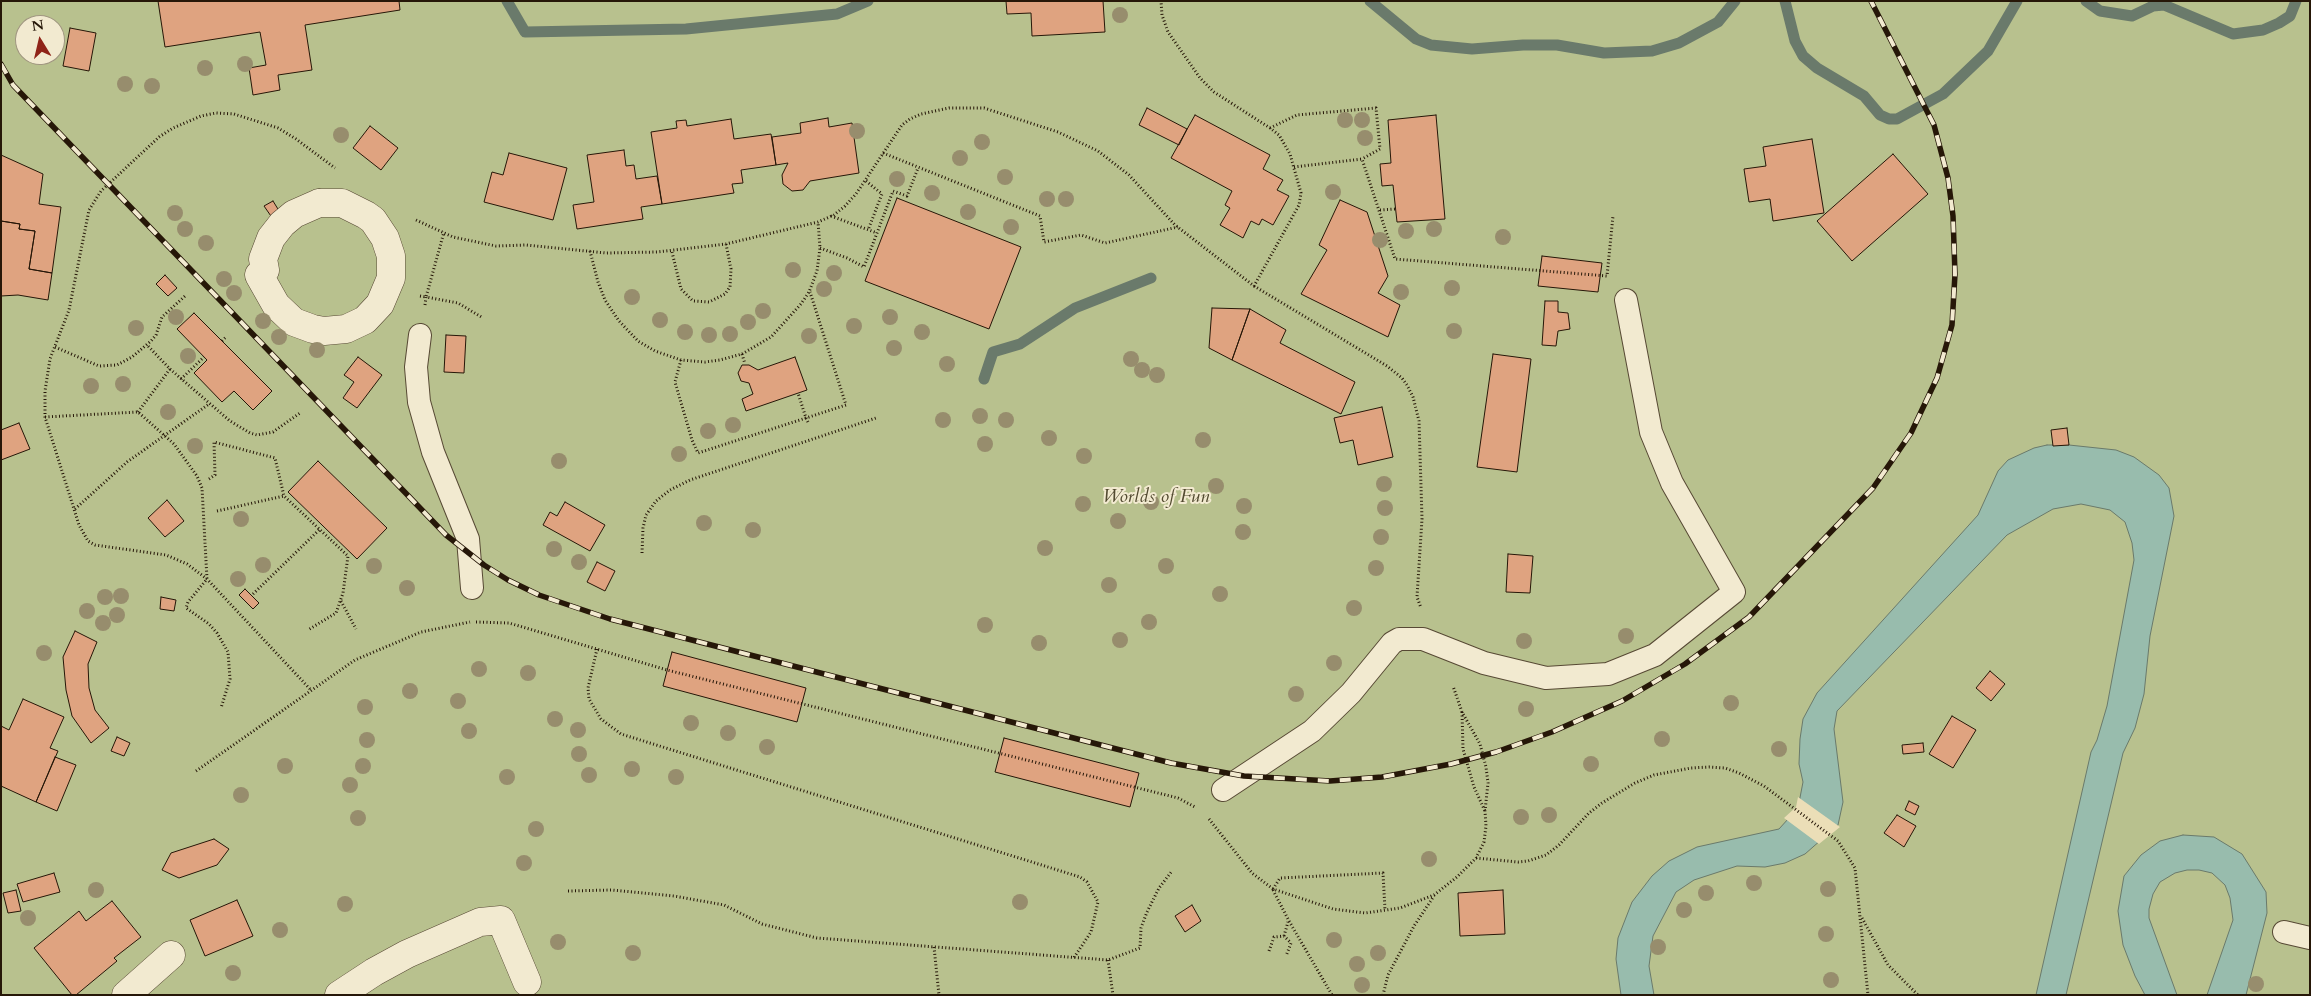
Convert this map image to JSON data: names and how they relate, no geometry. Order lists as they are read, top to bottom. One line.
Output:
{"parks":["Worlds of Fun"],"north":"top"}
